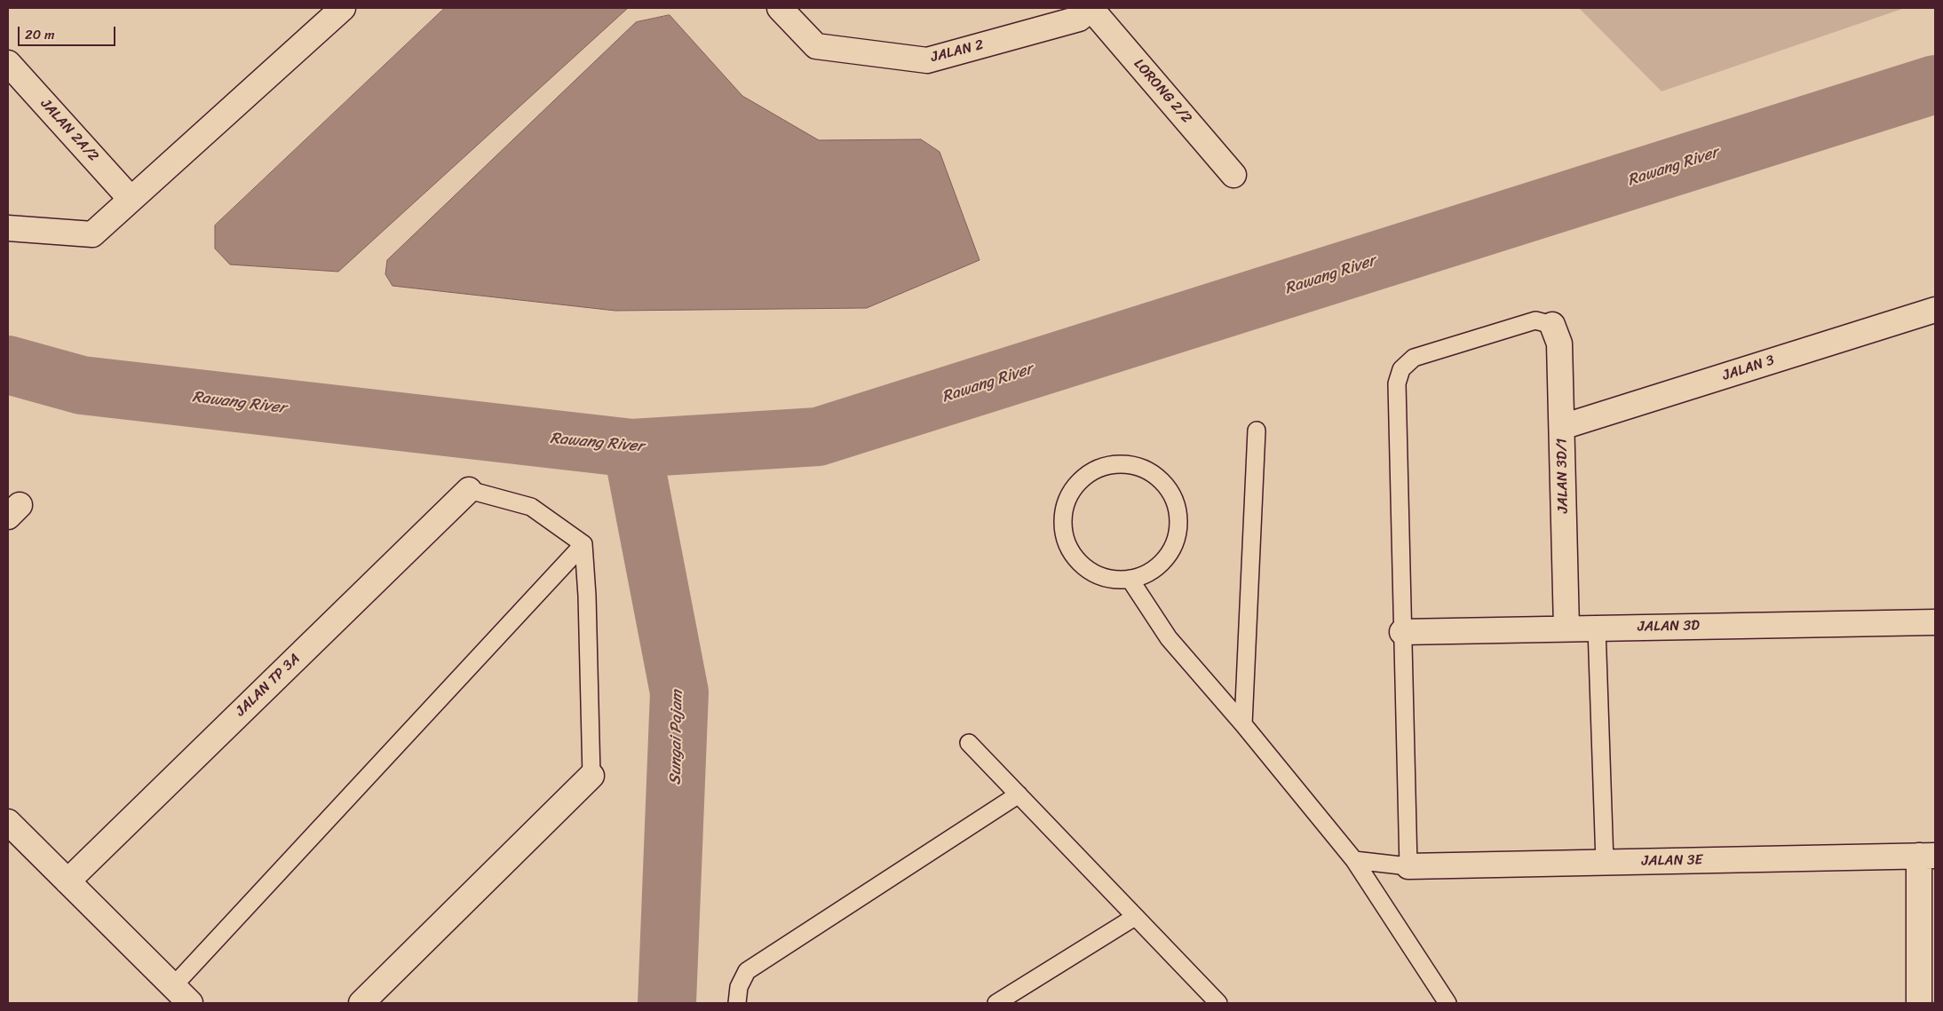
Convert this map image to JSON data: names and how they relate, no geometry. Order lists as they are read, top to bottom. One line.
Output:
{"streets":{"street":["JALAN 2","LORONG 2/2","JALAN 2A/2","JALAN 3","JALAN 3D/1","JALAN 3D","JALAN TP 3A","JALAN 3E"]},"crossings":[["JALAN 2","LORONG 2/2"],["JALAN 3","JALAN 3D/1"],["JALAN 3D/1","JALAN 3D"]],"water":["Rawang River","Sungai Pajam"],"scale_bar":"20 m"}
